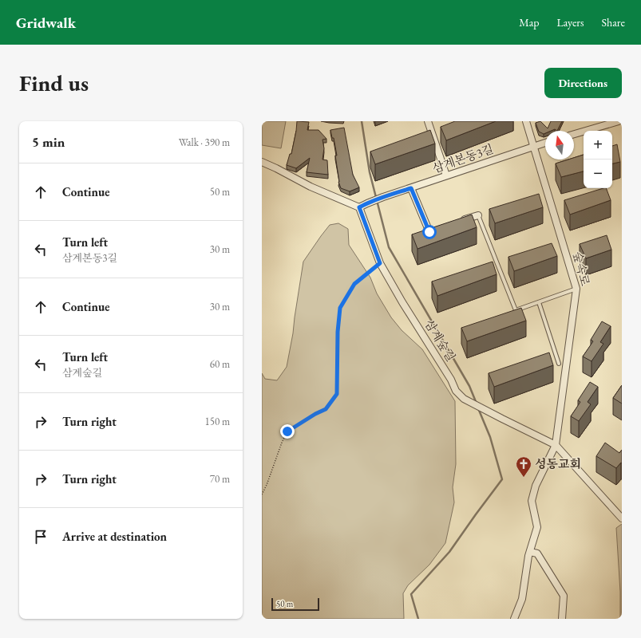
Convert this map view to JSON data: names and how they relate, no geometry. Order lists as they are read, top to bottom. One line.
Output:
{"streets":{"street":["삼계본동3길","숲속로","삼계숲길"]},"crossings":[["삼계본동3길","숲속로"],["삼계본동3길","삼계숲길"],["숲속로","삼계숲길"]],"places":{"church":["성동교회"]},"scale_bar":"50 m","north":"top","page":{"header":"Gridwalk","nav":["Map","Layers","Share"],"buttons":"Directions","title":"Find us","heading":["5 min","Walk · 390 m"],"map_buttons":["+","−"],"list":[["Continue","50 m"],["Turn left","삼계본동3길","30 m"],["Continue","30 m"],["Turn left","삼계숲길","60 m"],["Turn right","150 m"],["Turn right","70 m"],"Arrive at destination"],"scale":"50 m"}}
